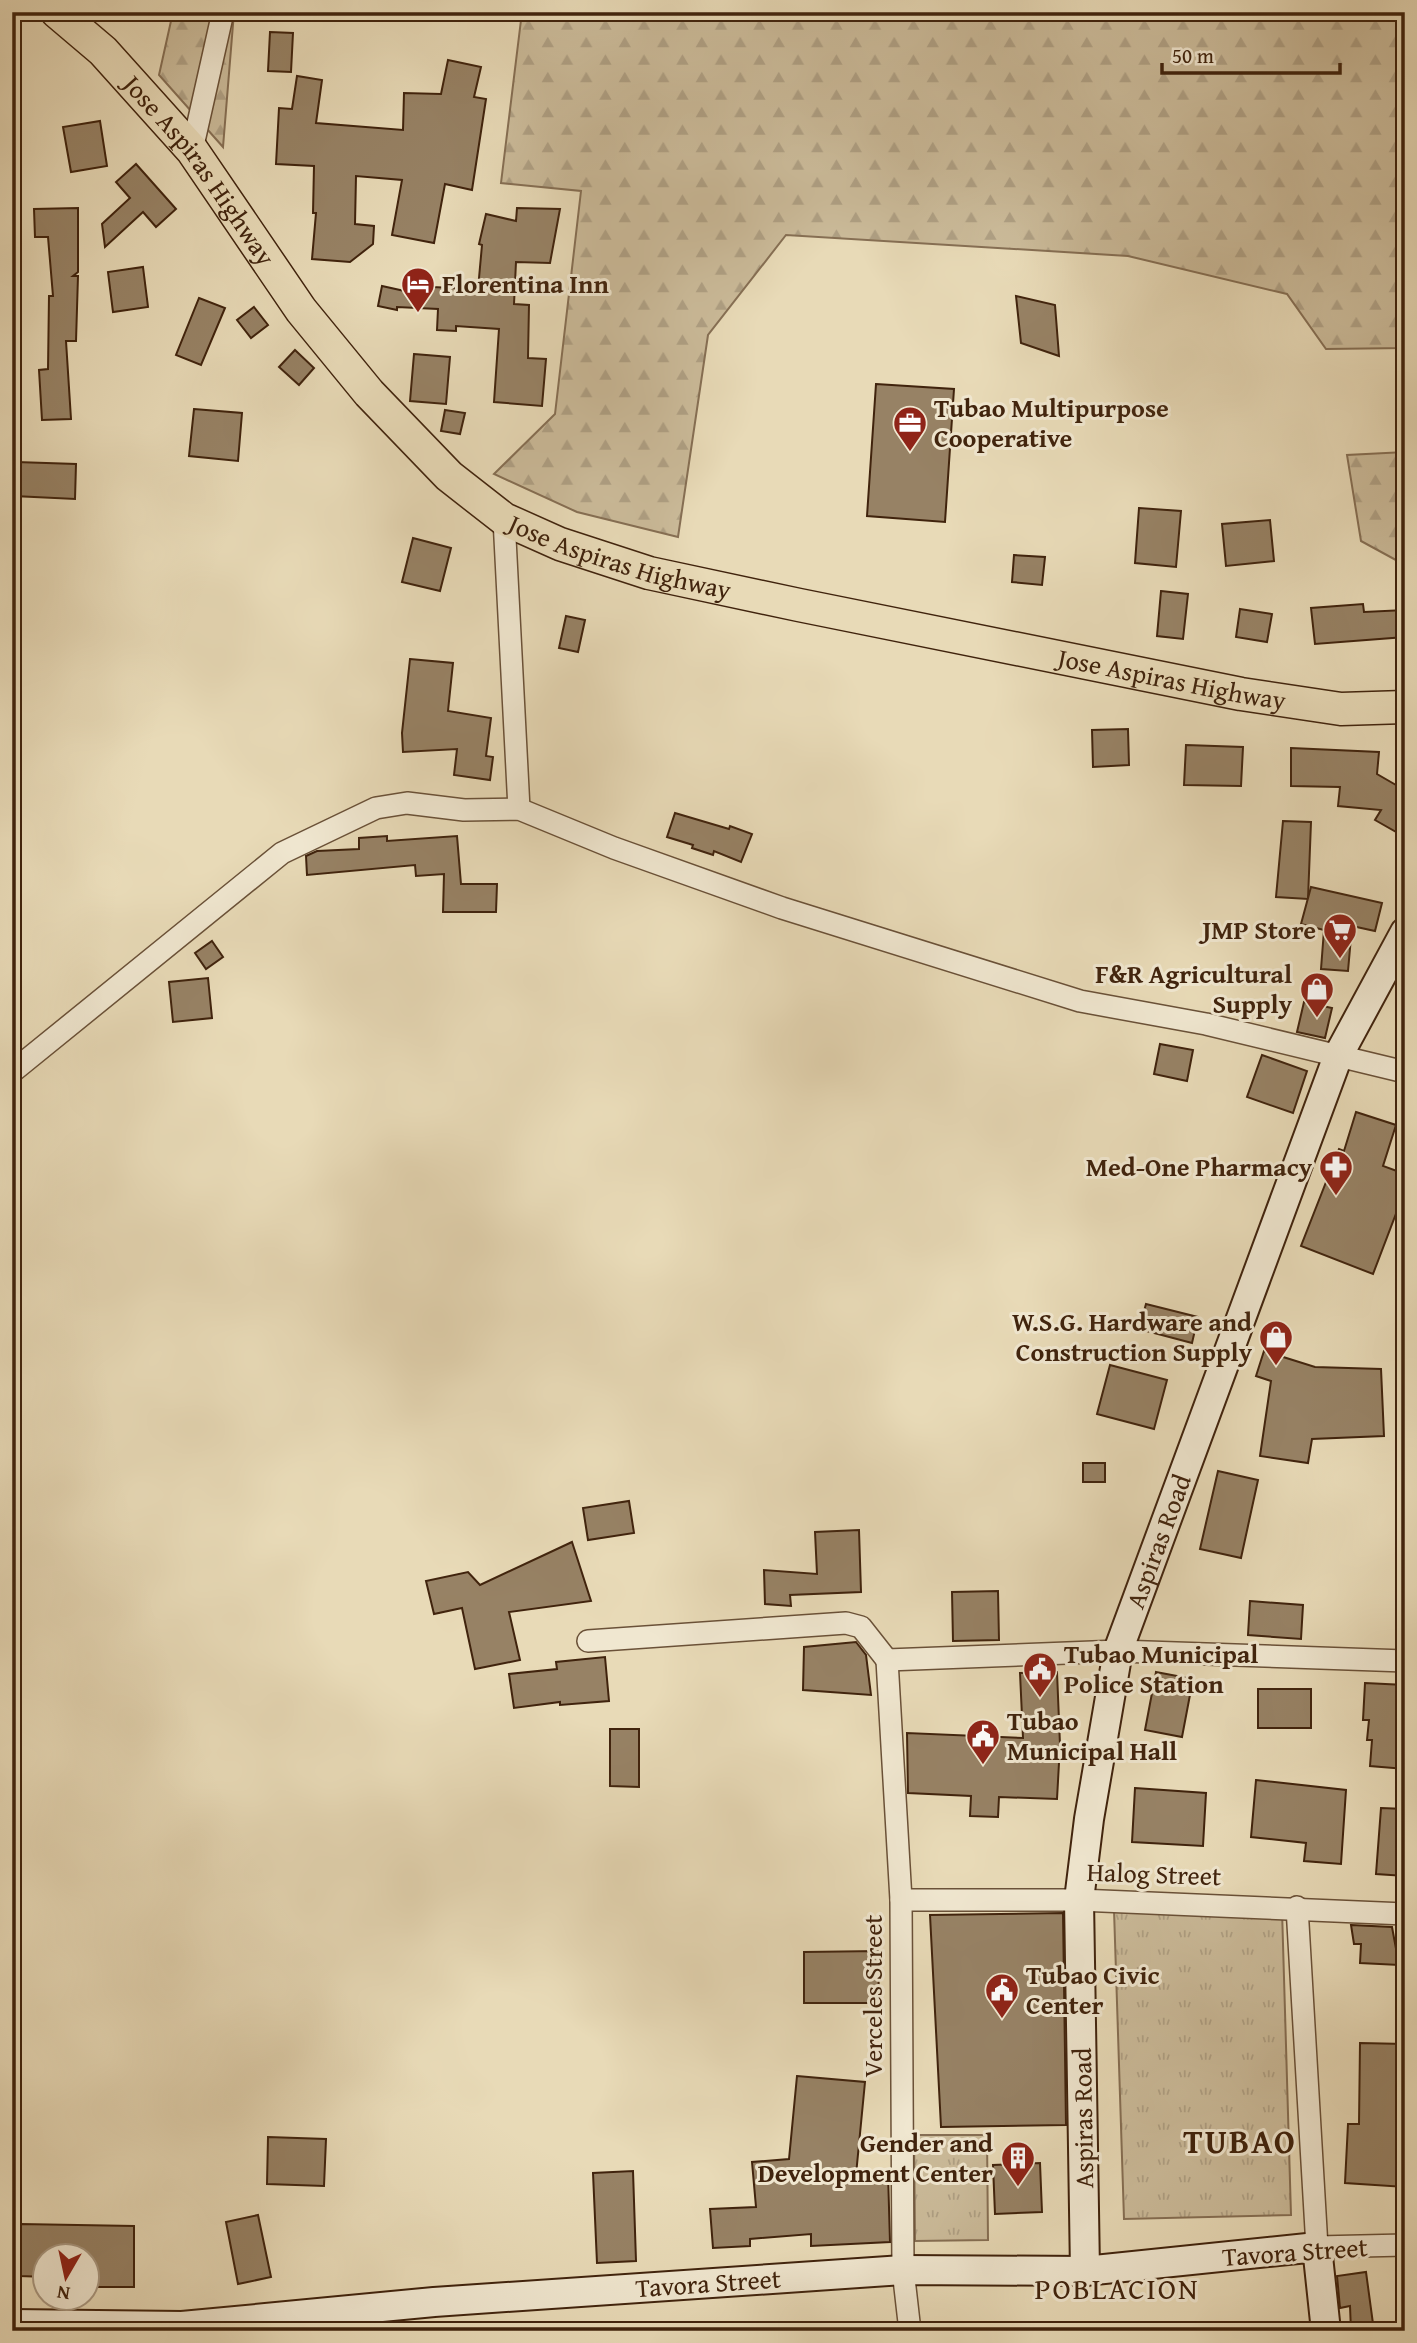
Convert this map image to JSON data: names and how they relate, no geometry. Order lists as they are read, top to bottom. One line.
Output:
{"streets":{"main road":["Jose Aspiras Highway","Aspiras Road","Tavora Street"],"street":["Halog Street","Verceles Street"]},"crossings":[["Aspiras Road","Halog Street"],["Aspiras Road","Tavora Street"],["Halog Street","Verceles Street"],["Verceles Street","Tavora Street"]],"districts":["TUBAO","POBLACION"],"places":{"hotel":["Florentina Inn"],"office":["Tubao Multipurpose Cooperative"],"supermarket":["JMP Store"],"shop":["F&R Agricultural Supply","W.S.G. Hardware and Construction Supply"],"pharmacy":["Med-One Pharmacy"],"public building":["Tubao Municipal Police Station","Tubao Municipal Hall","Tubao Civic Center"],"building":["Gender and Development Center"]},"scale_bar":"50 m","north":"bottom"}
